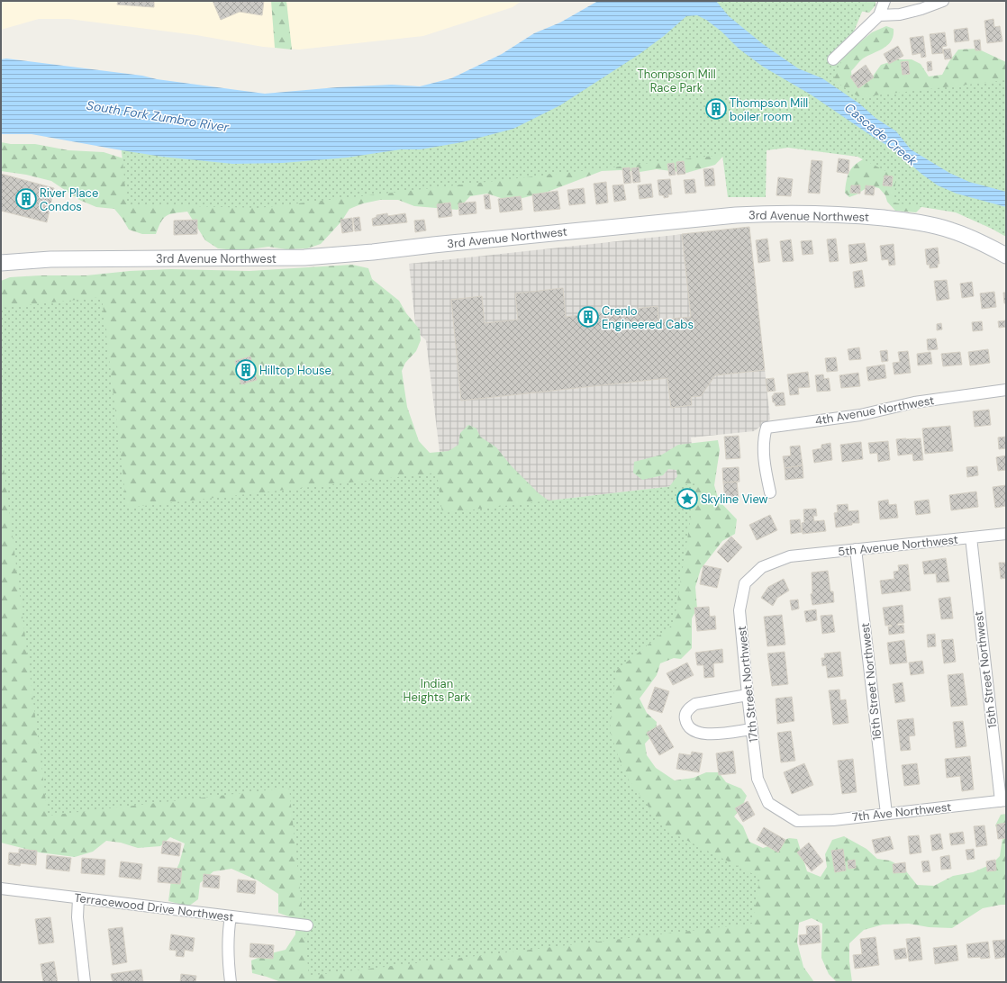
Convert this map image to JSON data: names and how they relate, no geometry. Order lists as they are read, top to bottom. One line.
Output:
{"streets":{"main road":["3rd Avenue Northwest"],"street":["4th Avenue Northwest","5th Avenue Northwest","15th Street Northwest","16th Street Northwest","17th Street Northwest","7th Ave Northwest","Terracewood Drive Northwest"]},"crossings":[["5th Avenue Northwest","15th Street Northwest"],["5th Avenue Northwest","16th Street Northwest"],["5th Avenue Northwest","17th Street Northwest"],["15th Street Northwest","7th Ave Northwest"],["16th Street Northwest","7th Ave Northwest"],["17th Street Northwest","7th Ave Northwest"]],"water":["South Fork Zumbro River","Cascade Creek"],"parks":["Thompson Mill Race Park","Indian Heights Park"],"places":{"building":["Thompson Mill boiler room","River Place Condos","Crenlo Engineered Cabs","Hilltop House"],"place":["Skyline View"]}}
